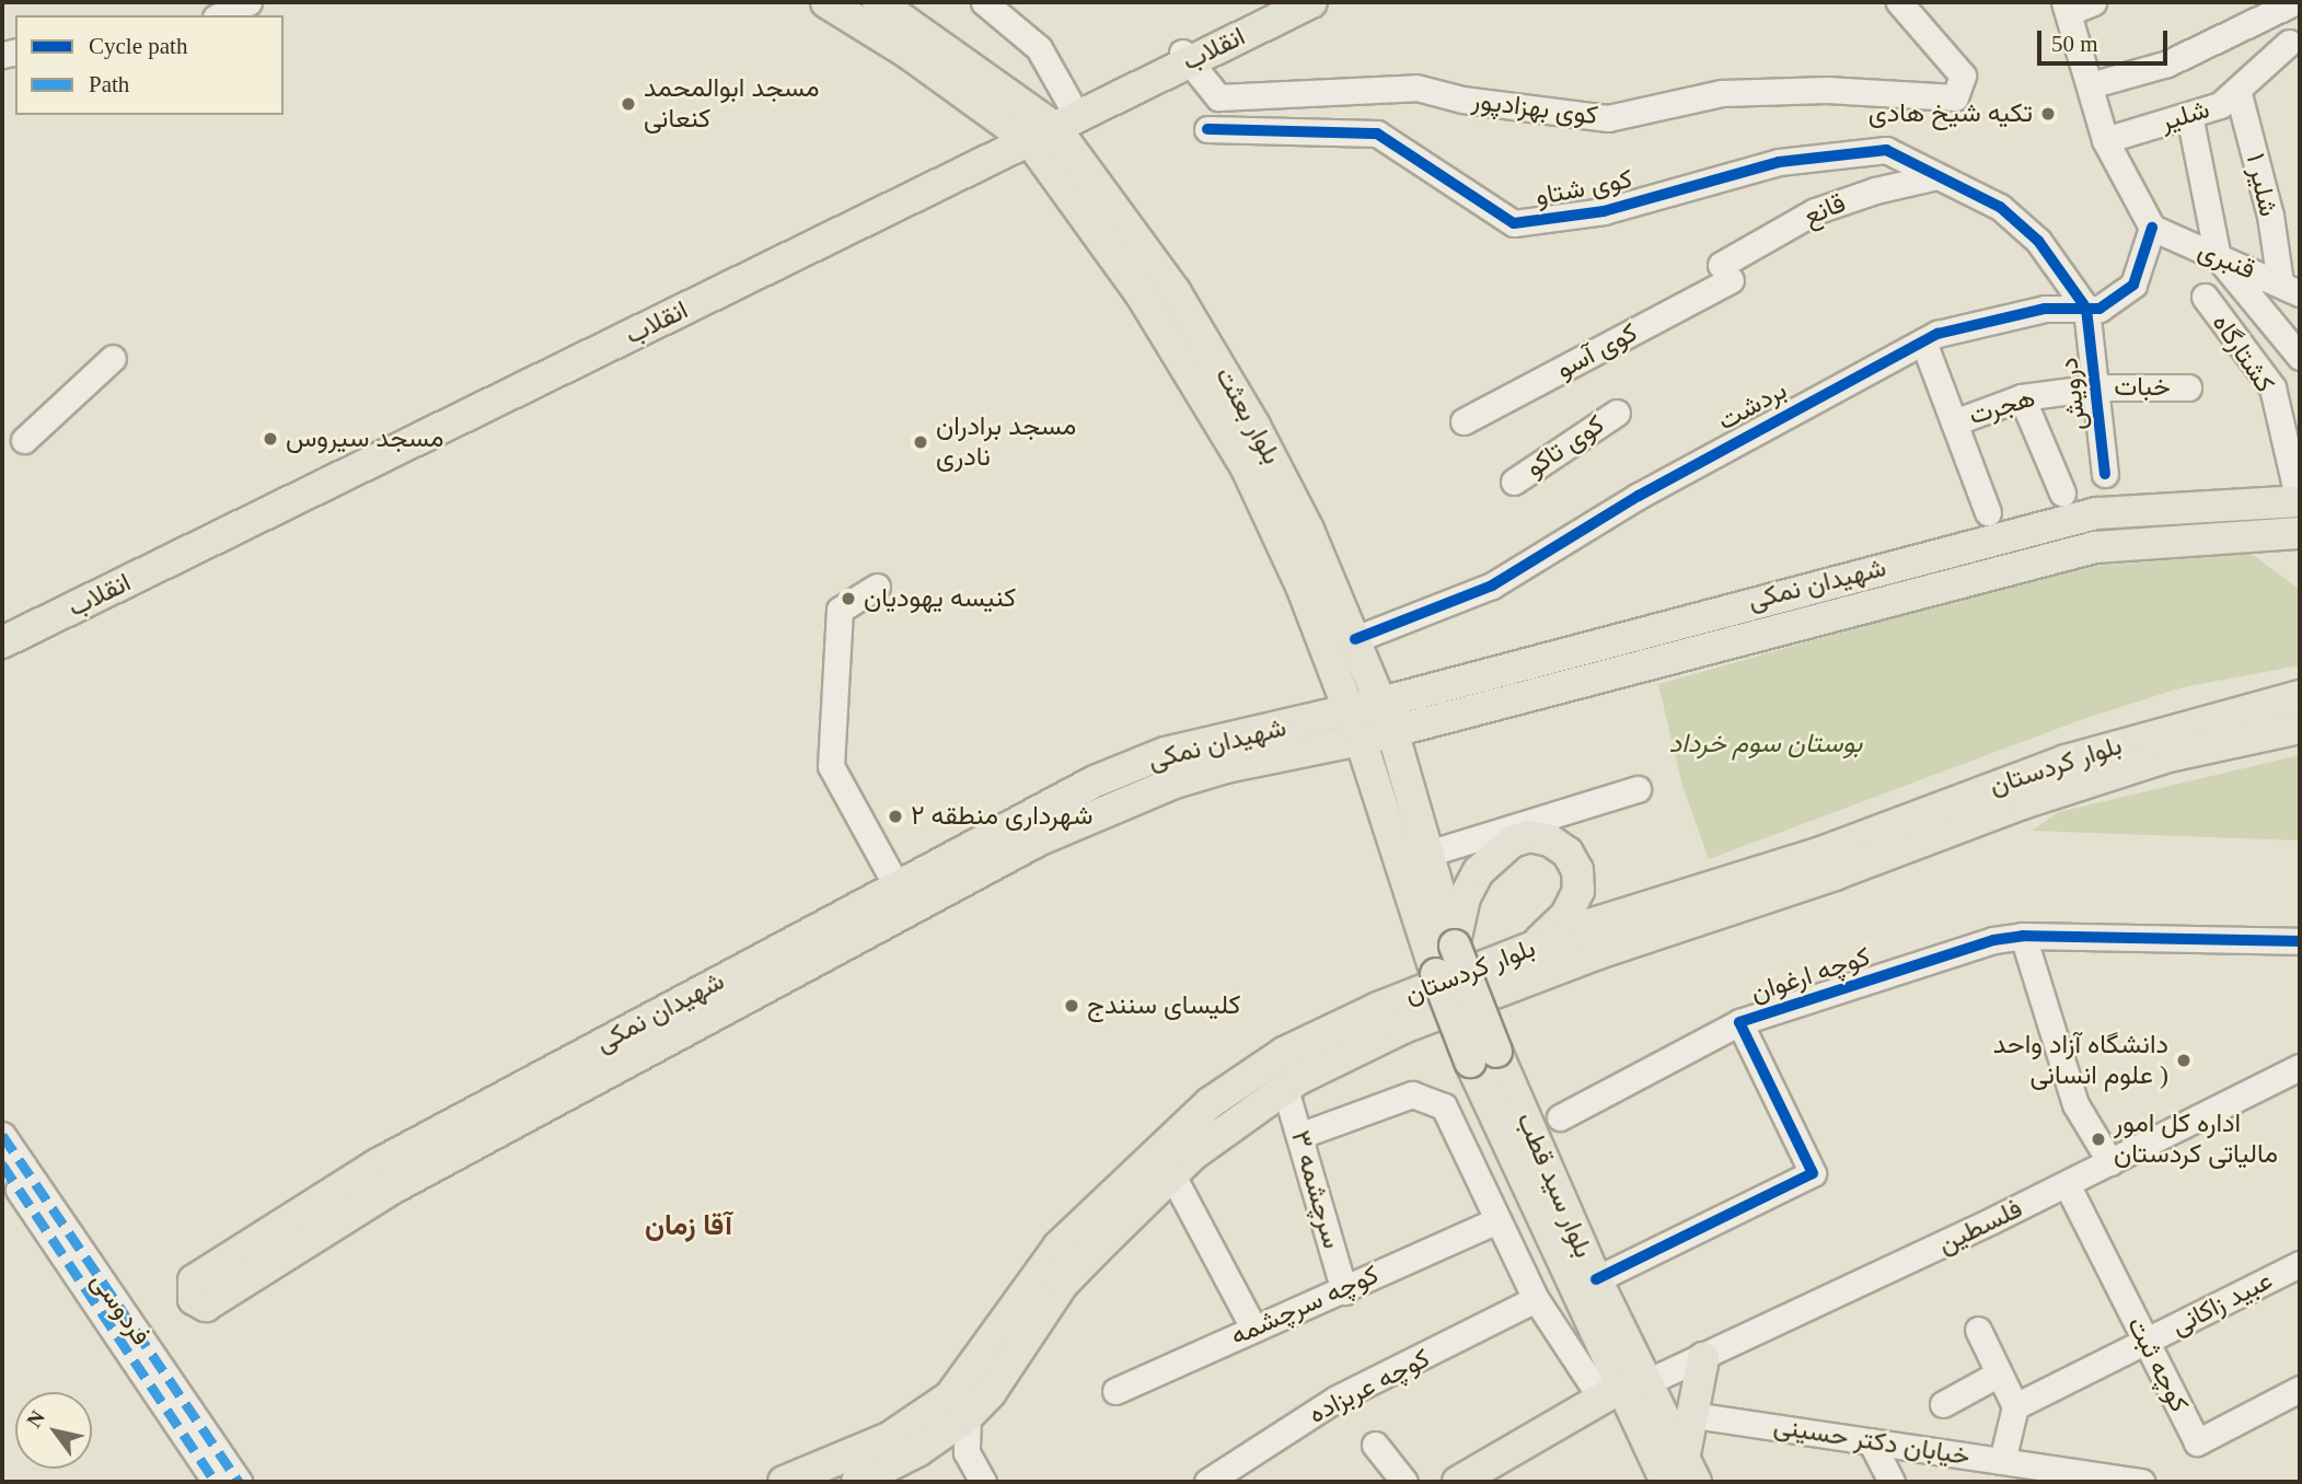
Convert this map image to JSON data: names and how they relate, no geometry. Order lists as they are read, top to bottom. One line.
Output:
{"streets":{"main road":["انقلاب","بلوار بعثت","شهیدان نمکی","بلوار کردستان","بلوار سید قطب","فلسطین"],"street":["کوی بهزادپور","شلیر","شلیر ۱","کوی شتاو","قانع","قنبری","کوی آسو","کشتارگاه","خبات","درویش","بردشت","هجرت","کوی تاکو","کوچه ارغوان","سرچشمه ۳","عبید زاکانی","کوچه سرچشمه","فردوسی","کوچه ثبت","کوچه عربزاده","خیابان دکتر حسینی"]},"crossings":[["انقلاب","کوی بهزادپور"],["انقلاب","بلوار بعثت"],["شلیر","شلیر ۱"],["شلیر ۱","قنبری"],["کوی شتاو","قانع"],["کوی شتاو","درویش"],["کوی شتاو","بردشت"],["قانع","کوی آسو"],["قنبری","بردشت"],["کشتارگاه","شهیدان نمکی"],["خبات","درویش"],["خبات","هجرت"],["درویش","بردشت"],["درویش","هجرت"],["بردشت","هجرت"],["بردشت","بلوار بعثت"],["بلوار بعثت","شهیدان نمکی"],["بلوار کردستان","سرچشمه ۳"],["کوچه ارغوان","بلوار سید قطب"],["بلوار سید قطب","فلسطین"],["سرچشمه ۳","کوچه سرچشمه"],["فلسطین","کوچه ثبت"],["عبید زاکانی","کوچه ثبت"]],"districts":["آقا زمان"],"parks":["بوستان سوم خرداد"],"places":["مسجد ابوالمحمد کنعانی","تکیه شیخ هادی","مسجد سیروس","مسجد برادران نادری","کنیسه یهودیان","شهرداری منطقه ۲","کلیسای سنندج","دانشگاه آزاد واحد علوم انسانی )","اداره کل امور مالیاتی کردستان"],"legend":["Cycle path","Path"],"scale_bar":"50 m","north":"top left"}
